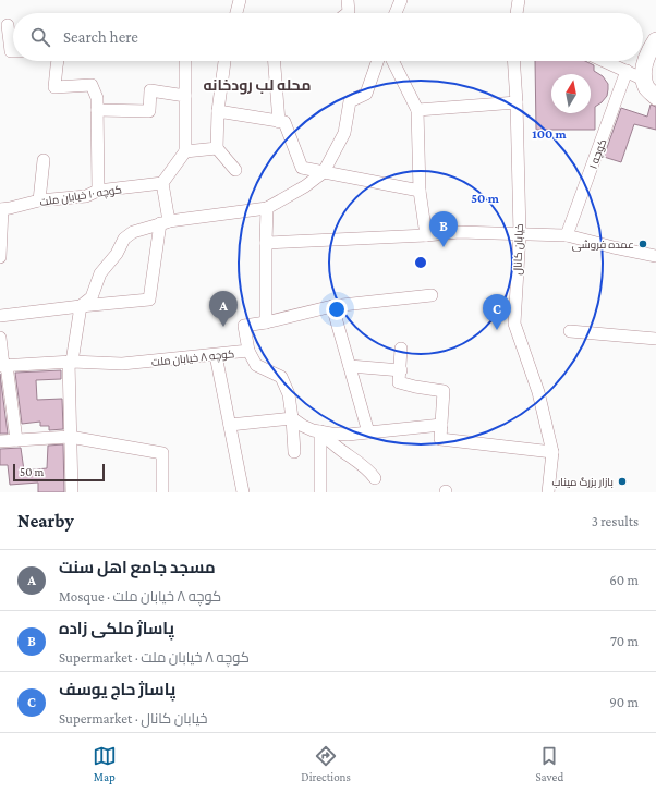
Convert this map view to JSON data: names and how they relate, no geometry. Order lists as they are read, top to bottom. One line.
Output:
{"streets":{"street":["کوچه ۱","کوچه ۱۰ خیابان ملت","خیابان کانال","کوچه ۸ خیابان ملت"]},"districts":["محله لب رودخانه"],"places":["عمده فروشی","بازار بزرگ میناب"],"scale_bar":"50 m","north":"top","page":{"search":"Search here","pins":["B","A","C"],"scale":"50 m","heading":["Nearby","3 results"],"list":[{"mark":"A","name":"مسجد جامع اهل سنت","note":"Mosque · کوچه ۸ خیابان ملت","value":"60 m"},{"mark":"B","name":"پاساژ ملکی زاده","note":"Supermarket · کوچه ۸ خیابان ملت","value":"70 m"},{"mark":"C","name":"پاساژ حاج یوسف","note":"Supermarket · خیابان کانال","value":"90 m"}],"nav":["Map","Directions","Saved"]},"rings":["100 m","50 m"]}
